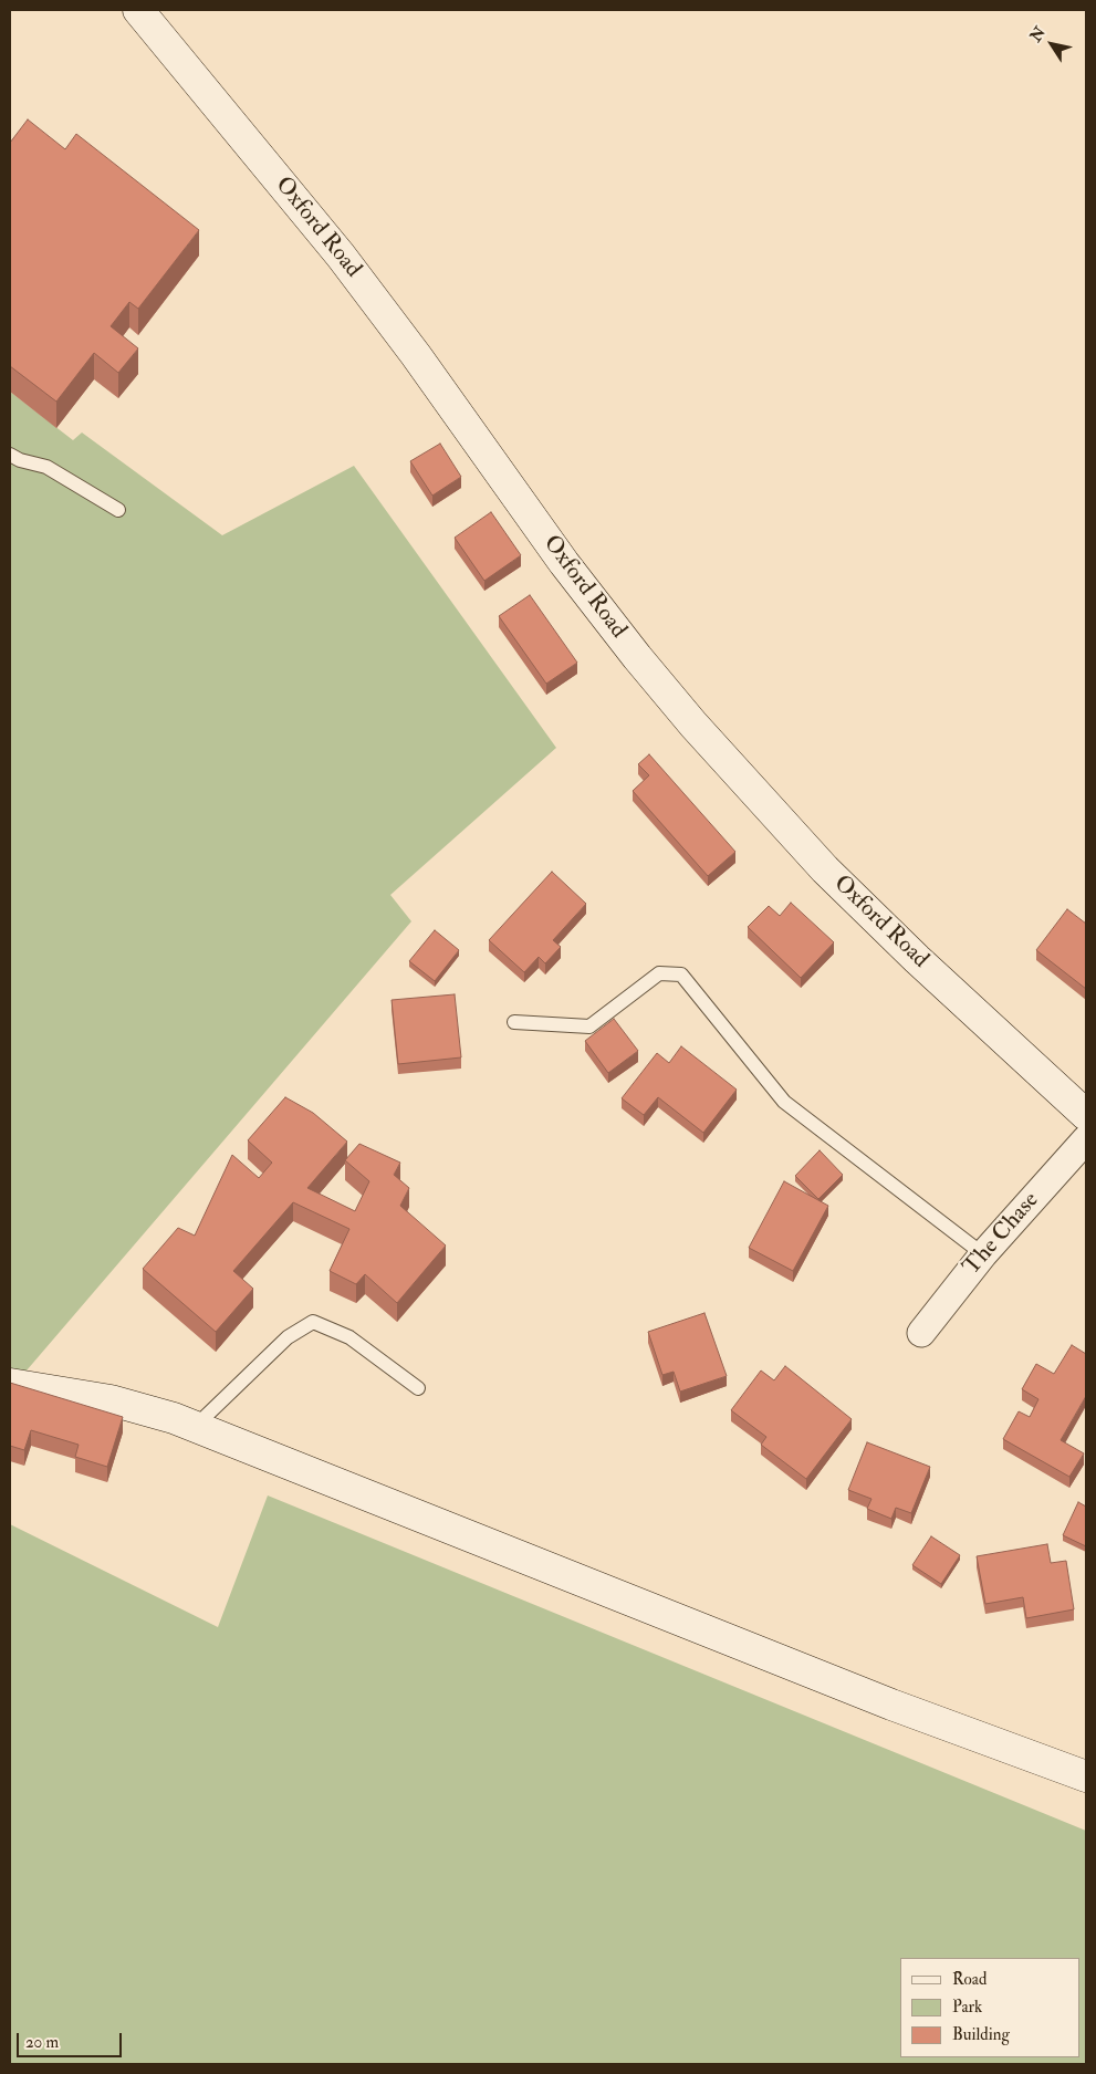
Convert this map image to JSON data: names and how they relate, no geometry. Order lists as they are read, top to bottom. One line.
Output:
{"streets":{"street":["Oxford Road","The Chase"]},"legend":["Road","Park","Building"],"scale_bar":"20 m","north":"top left"}
